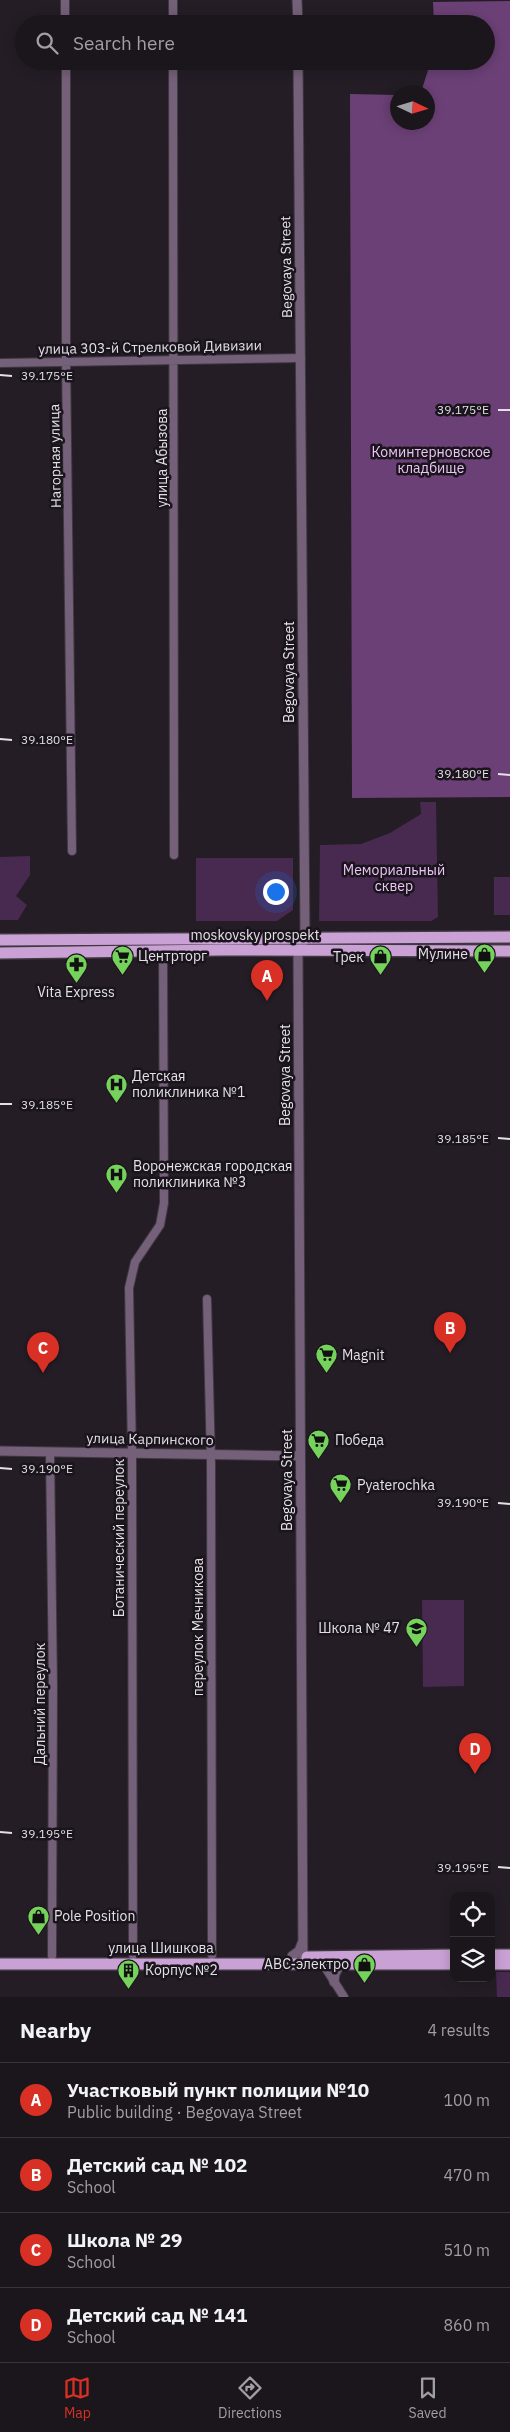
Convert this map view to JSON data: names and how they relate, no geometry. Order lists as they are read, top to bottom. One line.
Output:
{"streets":{"main road":["moskovsky prospekt","улица Шишкова"],"street":["Begovaya Street","улица 303-й Стрелковой Дивизии","Нагорная улица","улица Абызова","улица Карпинского","Ботанический переулок","переулок Мечникова","Дальний переулок"]},"crossings":[["Begovaya Street","улица 303-й Стрелковой Дивизии"],["Begovaya Street","moskovsky prospekt"],["Begovaya Street","улица Карпинского"],["улица 303-й Стрелковой Дивизии","Нагорная улица"],["улица 303-й Стрелковой Дивизии","улица Абызова"],["moskovsky prospekt","Ботанический переулок"],["улица Карпинского","Ботанический переулок"],["улица Карпинского","переулок Мечникова"],["улица Карпинского","Дальний переулок"],["Ботанический переулок","улица Шишкова"],["переулок Мечникова","улица Шишкова"],["Дальний переулок","улица Шишкова"]],"parks":["Коминтерновское кладбище","Мемориальный сквер"],"places":{"shop":["Мулине","Трек","Pole Position","АВС-электро"],"supermarket":["Центрторг","Magnit","Победа","Pyaterochka"],"pharmacy":["Vita Express"],"hospital":["Детская поликлиника №1","Воронежская городская поликлиника №3"],"school or university":["Школа № 47"],"building":["Корпус №2"]},"north":"right","page":{"search":"Search here","pins":["A","B","C","D"],"heading":["Nearby","4 results"],"list":[{"mark":"A","name":"Участковый пункт полиции №10","note":"Public building · Begovaya Street","value":"100 m"},{"mark":"B","name":"Детский сад № 102","note":"School","value":"470 m"},{"mark":"C","name":"Школа № 29","note":"School","value":"510 m"},{"mark":"D","name":"Детский сад № 141","note":"School","value":"860 m"}],"nav":["Map","Directions","Saved"]},"coordinates":["39.175°E","39.180°E","39.185°E","39.190°E","39.195°E"]}
